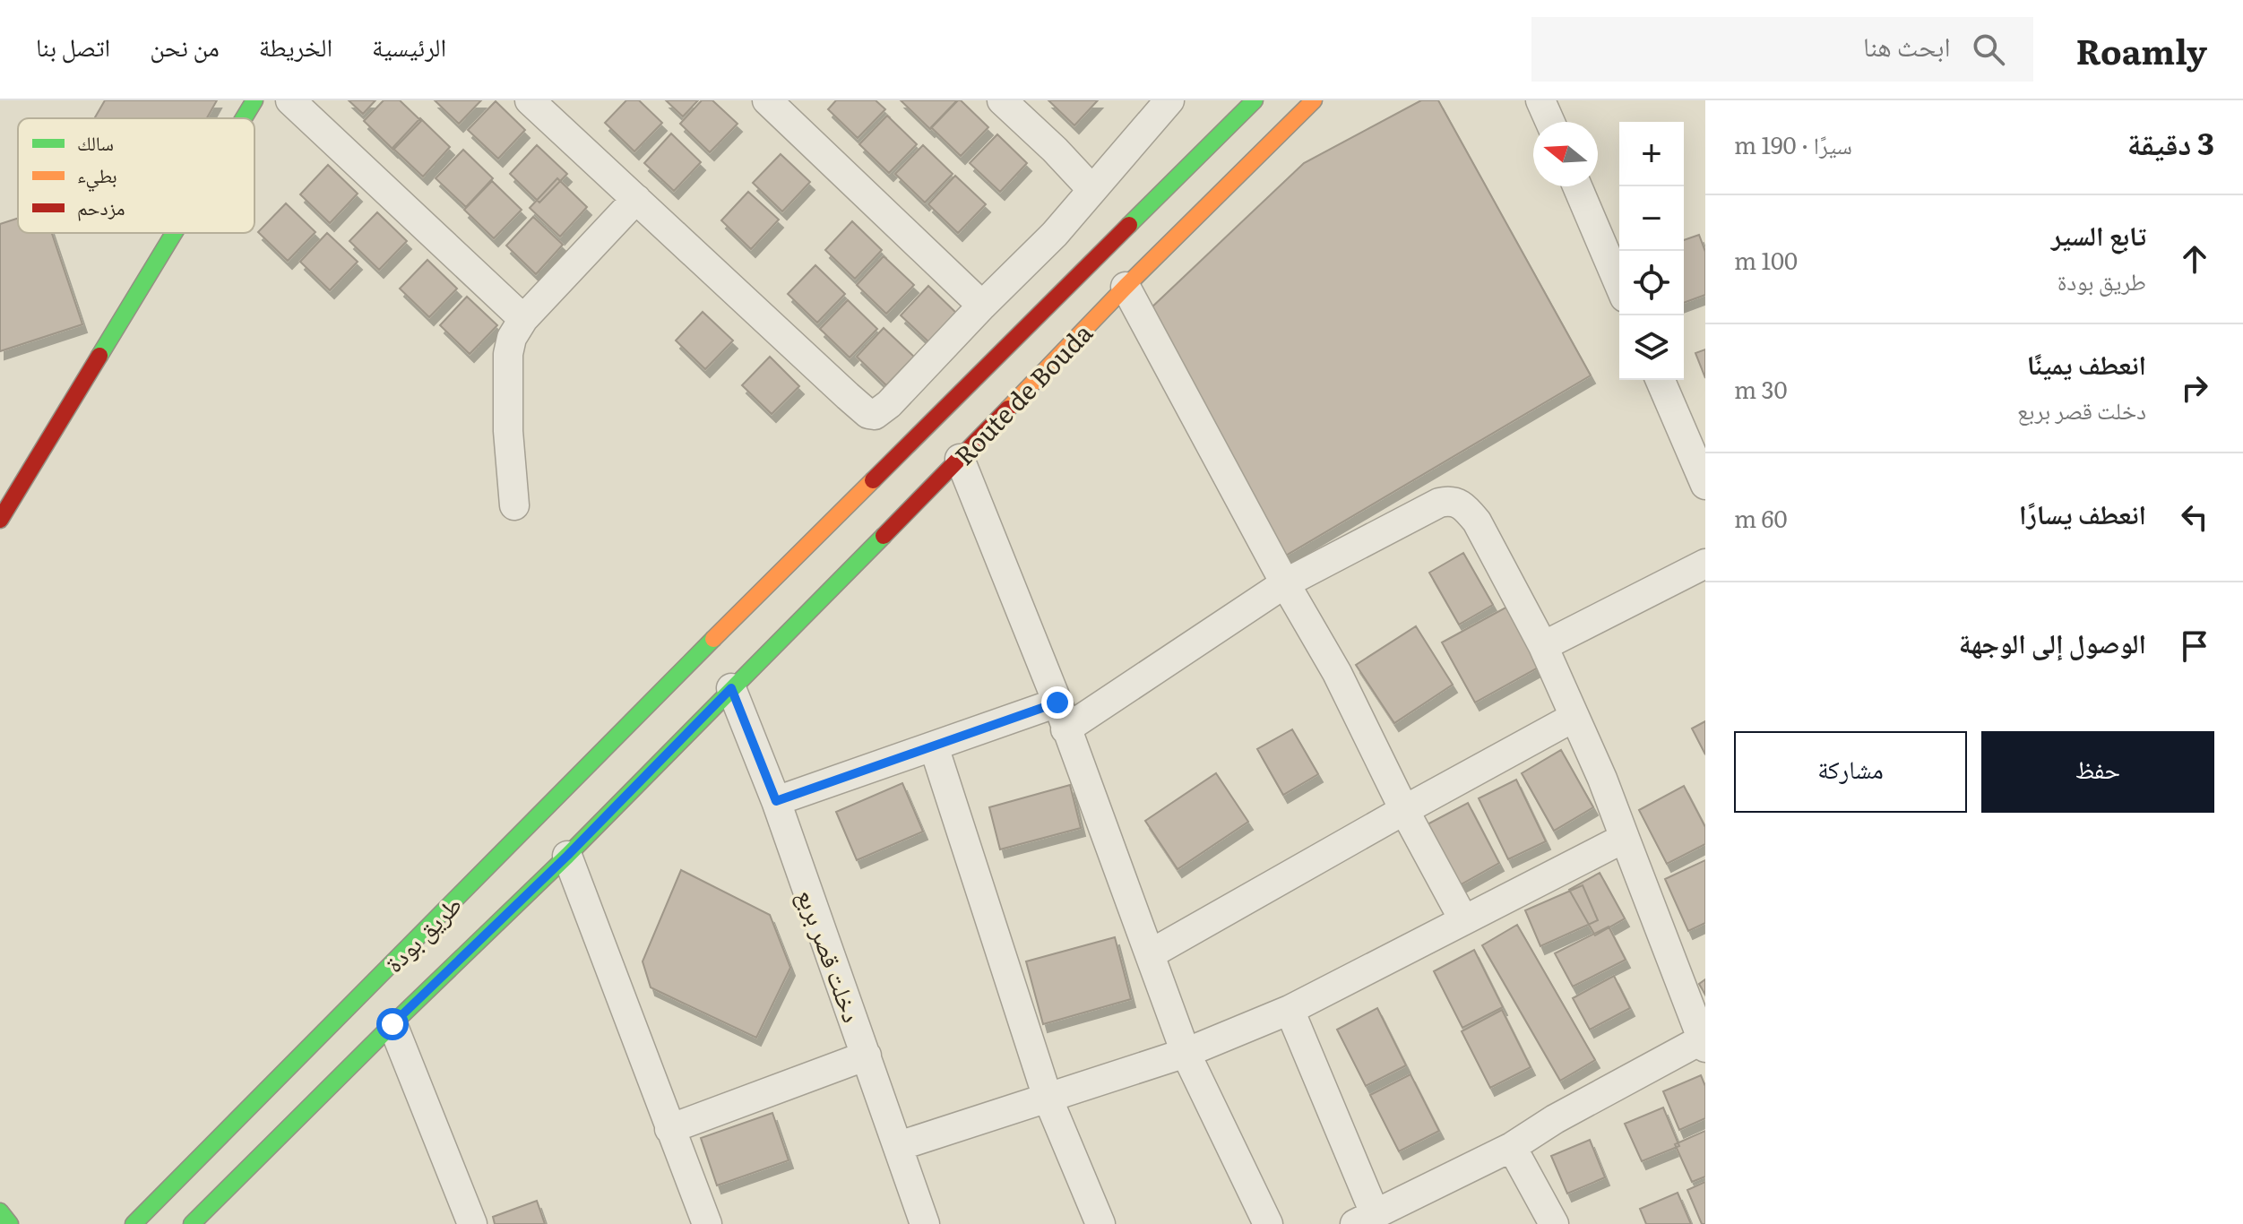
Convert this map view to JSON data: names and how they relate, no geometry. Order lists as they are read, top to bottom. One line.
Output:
{"streets":{"main road":["Route de Bouda","طريق بودة"],"street":["دخلت قصر بربع"]},"crossings":[["Route de Bouda","طريق بودة"],["Route de Bouda","دخلت قصر بربع"],["طريق بودة","دخلت قصر بربع"]],"legend":["سالك","بطيء","مزدحم"],"north":"left","page":{"header":"Roamly","search":"ابحث هنا","nav":["الرئيسية","الخريطة","من نحن","اتصل بنا"],"heading":["3 دقيقة","سيرًا · 190 m"],"map_buttons":["+","−"],"list":[["تابع السير","طريق بودة","100 m"],["انعطف يمينًا","دخلت قصر بربع","30 m"],["انعطف يسارًا","60 m"],"الوصول إلى الوجهة"],"buttons":["حفظ","مشاركة"]}}
